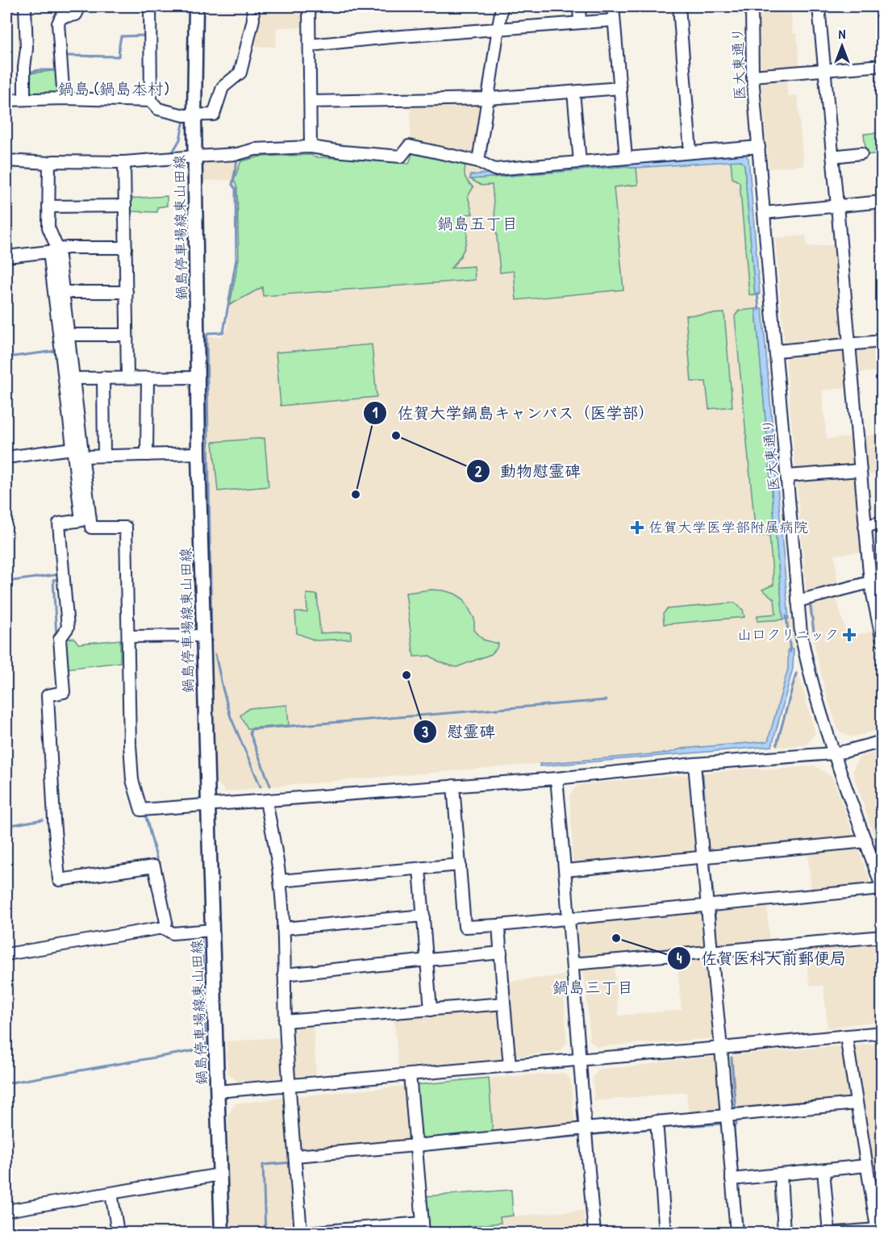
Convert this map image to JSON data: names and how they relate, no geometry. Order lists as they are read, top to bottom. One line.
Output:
{"streets":{"main road":["鍋島停車場線東山田線"],"street":["医大東通り"]},"districts":["鍋島 (鍋島本村)","鍋島五丁目","鍋島三丁目"],"places":{"other":["動物慰霊碑","佐賀大学鍋島キャンパス（医学部）","慰霊碑","佐賀医科大前郵便局"],"health":["佐賀大学医学部附属病院","山口クリニック"]},"north":"top"}
